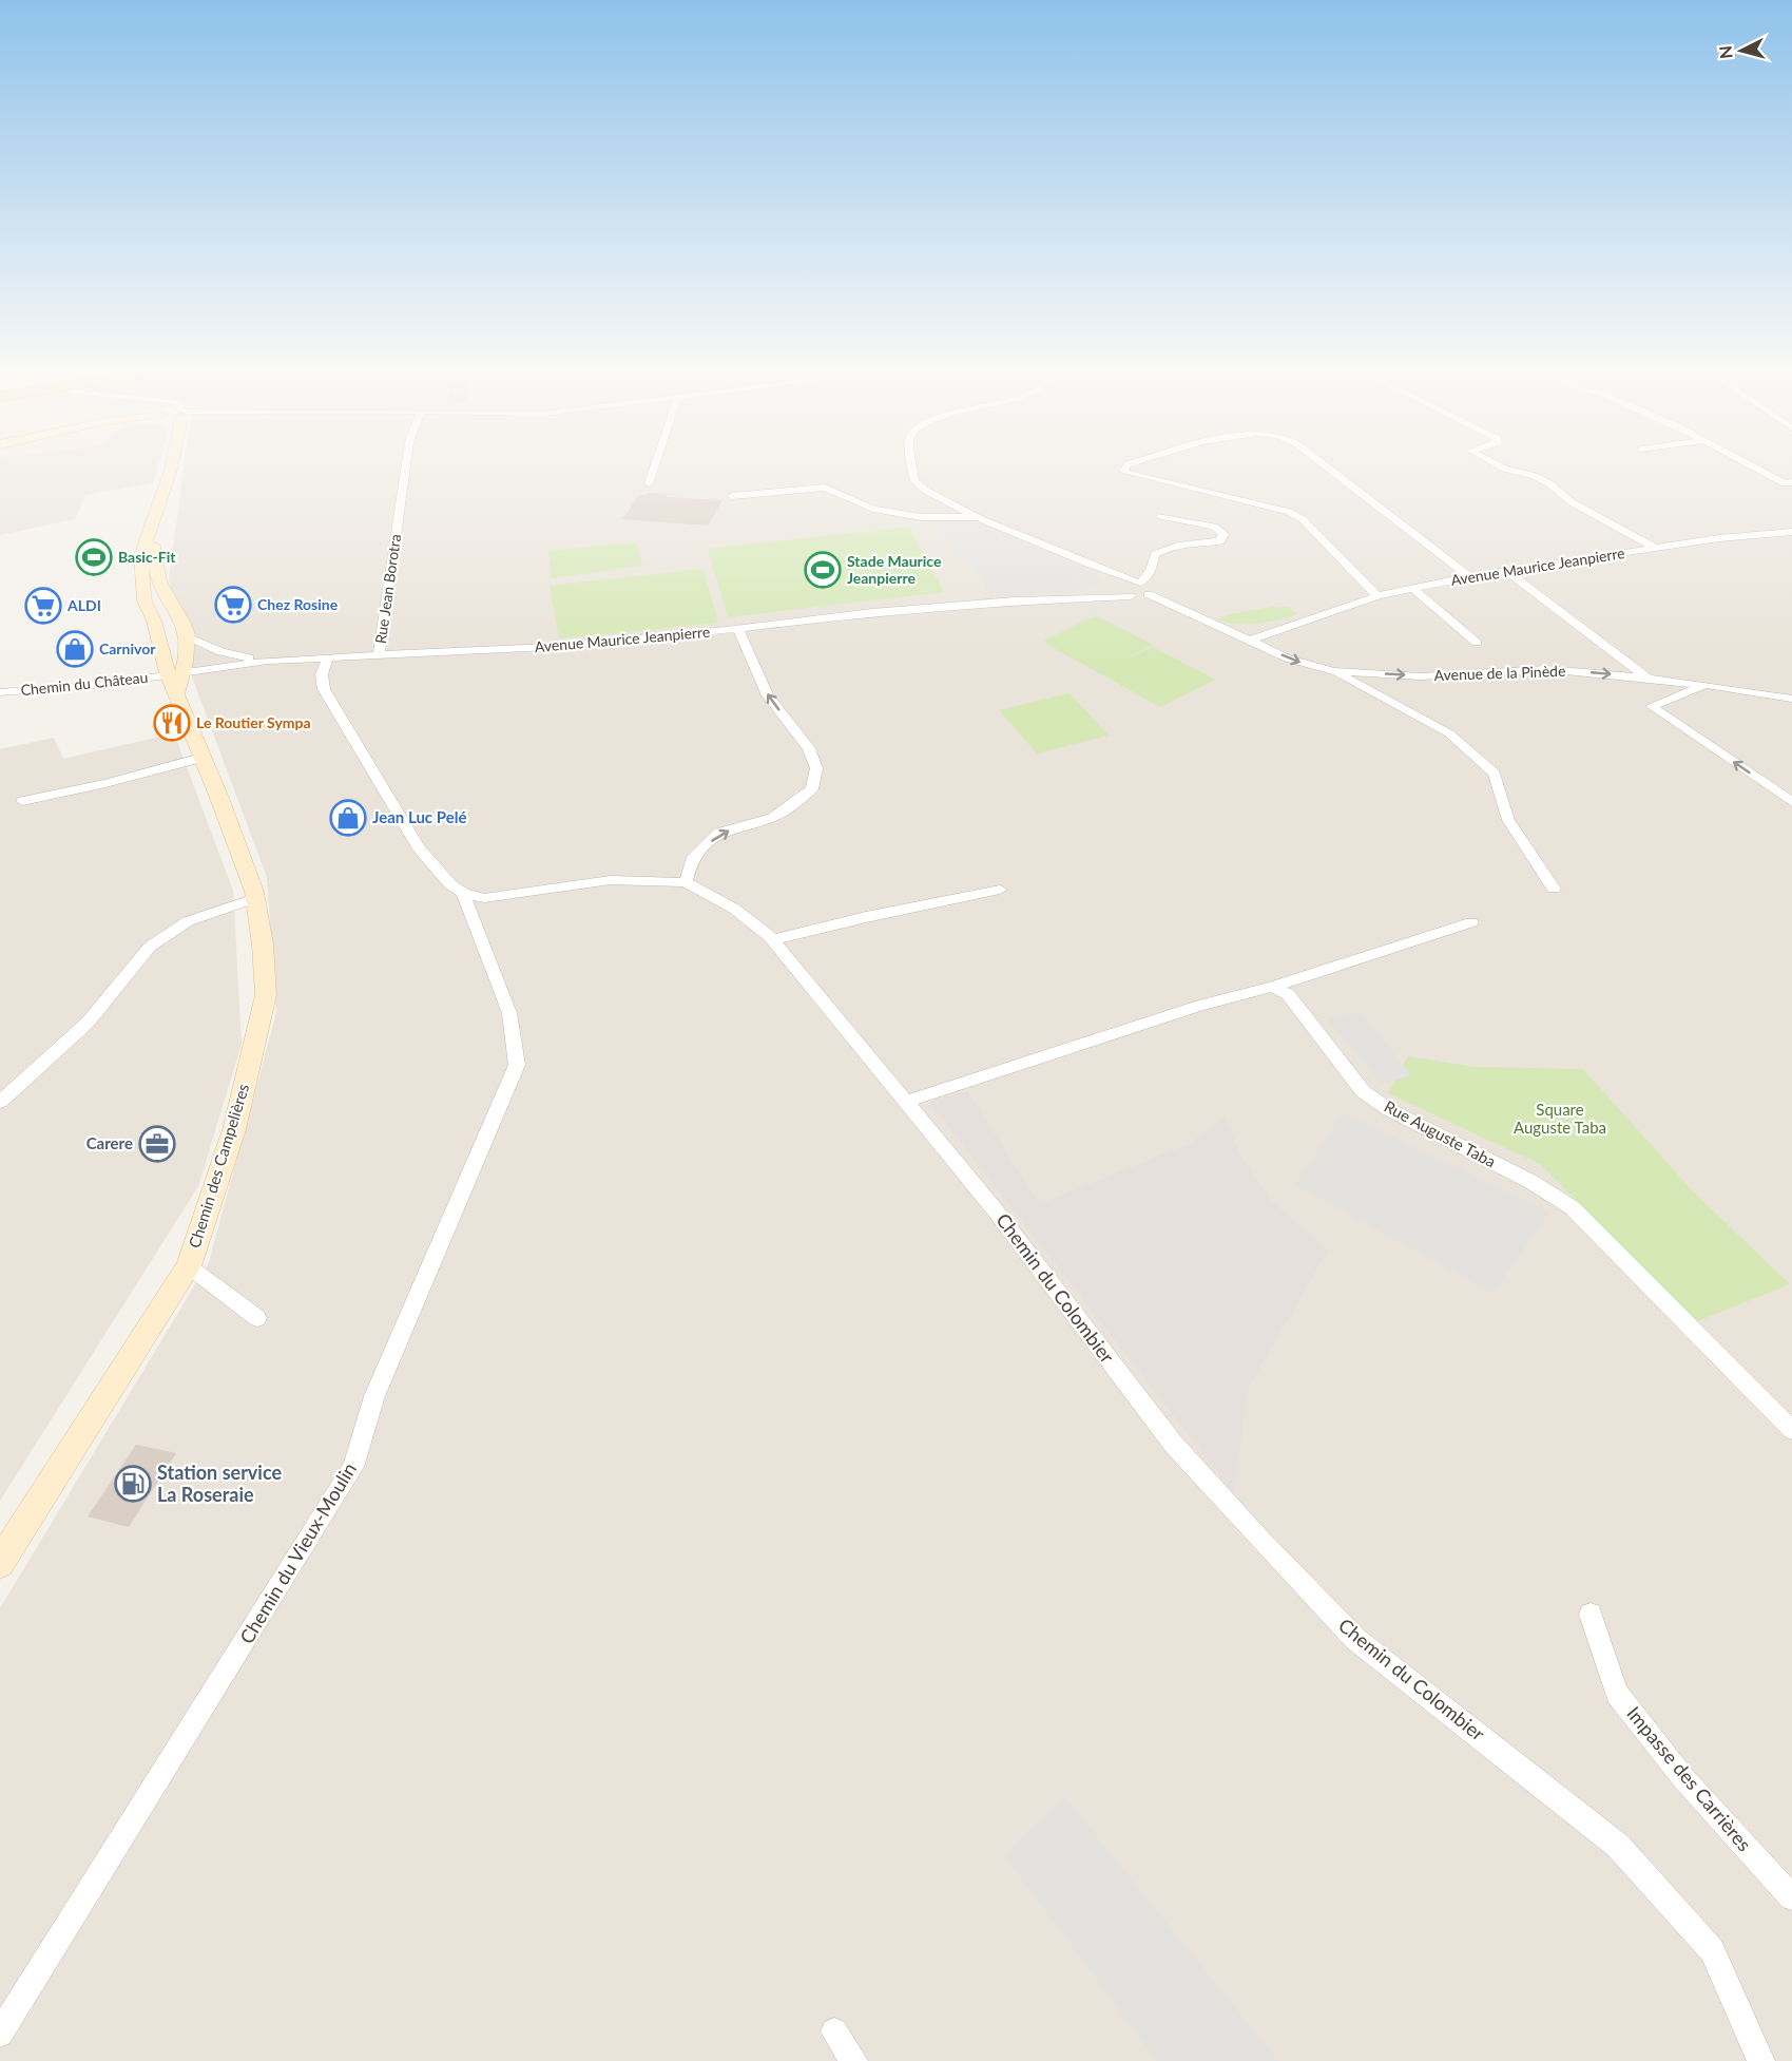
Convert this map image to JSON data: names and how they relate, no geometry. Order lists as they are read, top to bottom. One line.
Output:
{"streets":{"main road":["Chemin des Campelières"],"street":["Avenue Maurice Jeanpierre","Rue Jean Borotra","Avenue de la Pinède","Chemin du Château","Rue Auguste Taba","Chemin du Colombier","Chemin du Vieux-Moulin","Impasse des Carrières"]},"crossings":[["Avenue Maurice Jeanpierre","Rue Jean Borotra"],["Avenue Maurice Jeanpierre","Avenue de la Pinède"],["Avenue Maurice Jeanpierre","Chemin du Château"],["Avenue Maurice Jeanpierre","Chemin des Campelières"],["Chemin du Château","Chemin des Campelières"],["Chemin du Colombier","Chemin du Vieux-Moulin"]],"one_way":["Avenue de la Pinède"],"parks":["Square Auguste Taba"],"places":{"sports":["Basic-Fit","Stade Maurice Jeanpierre"],"supermarket":["Chez Rosine","ALDI"],"shop":["Carnivor","Jean Luc Pelé"],"restaurant":["Le Routier Sympa"],"office":["Carere"],"fuel station":["Station service La Roseraie"]},"north":"left"}
